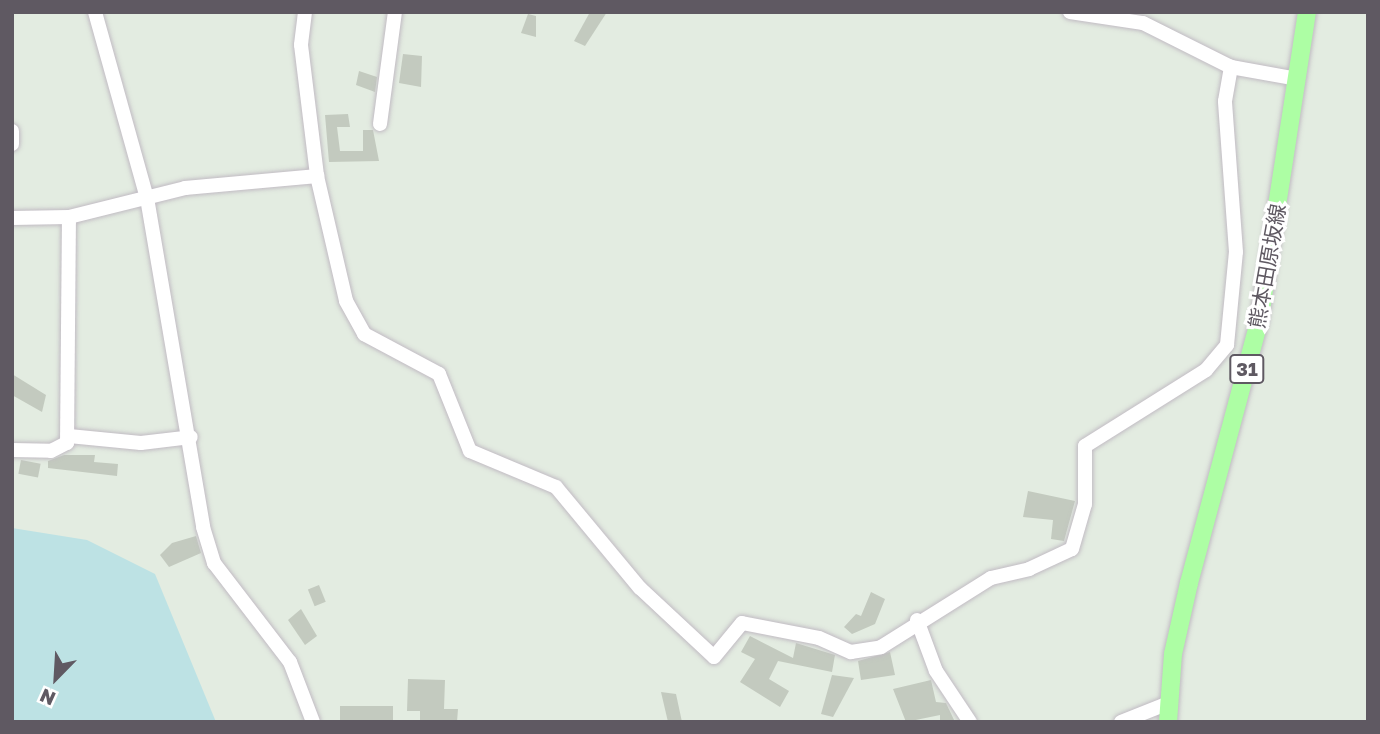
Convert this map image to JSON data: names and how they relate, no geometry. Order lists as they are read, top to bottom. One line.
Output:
{"streets":{"main road":["熊本田原坂線","31"]},"north":"bottom left"}
